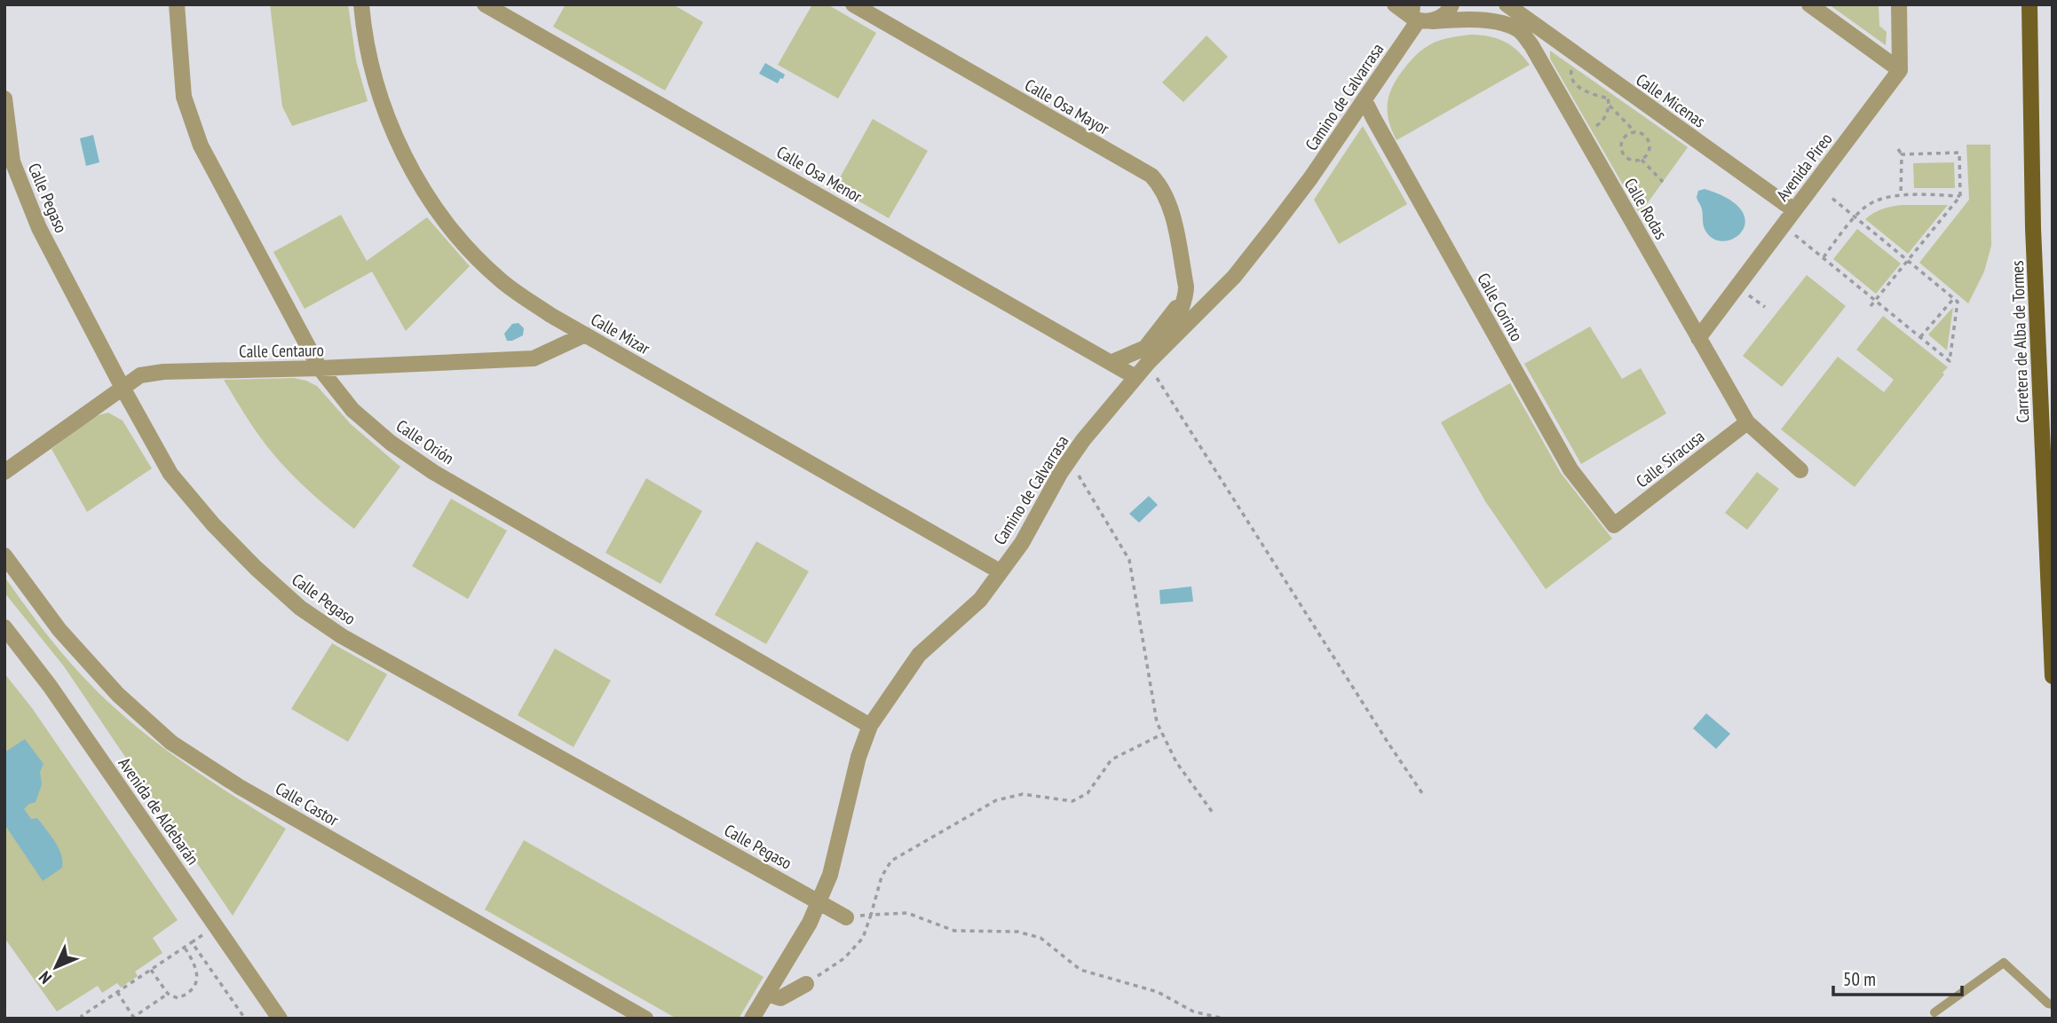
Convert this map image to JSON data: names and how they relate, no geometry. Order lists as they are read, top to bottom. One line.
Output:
{"streets":{"main road":["Carretera de Alba de Tormes"],"street":["Camino de Calvarrasa","Calle Micenas","Calle Osa Mayor","Avenida Pireo","Calle Osa Menor","Calle Pegaso","Calle Rodas","Calle Corinto","Calle Mizar","Calle Centauro","Calle Orión","Calle Siracusa","Calle Castor","Avenida de Aldebarán"]},"crossings":[["Camino de Calvarrasa","Calle Osa Mayor"],["Camino de Calvarrasa","Calle Osa Menor"],["Camino de Calvarrasa","Calle Pegaso"],["Camino de Calvarrasa","Calle Corinto"],["Camino de Calvarrasa","Calle Mizar"],["Camino de Calvarrasa","Calle Orión"],["Calle Micenas","Avenida Pireo"],["Calle Micenas","Calle Rodas"],["Avenida Pireo","Calle Rodas"],["Calle Pegaso","Calle Centauro"],["Calle Rodas","Calle Siracusa"],["Calle Corinto","Calle Siracusa"],["Calle Mizar","Calle Centauro"],["Calle Centauro","Calle Orión"]],"scale_bar":"50 m","north":"bottom left"}
